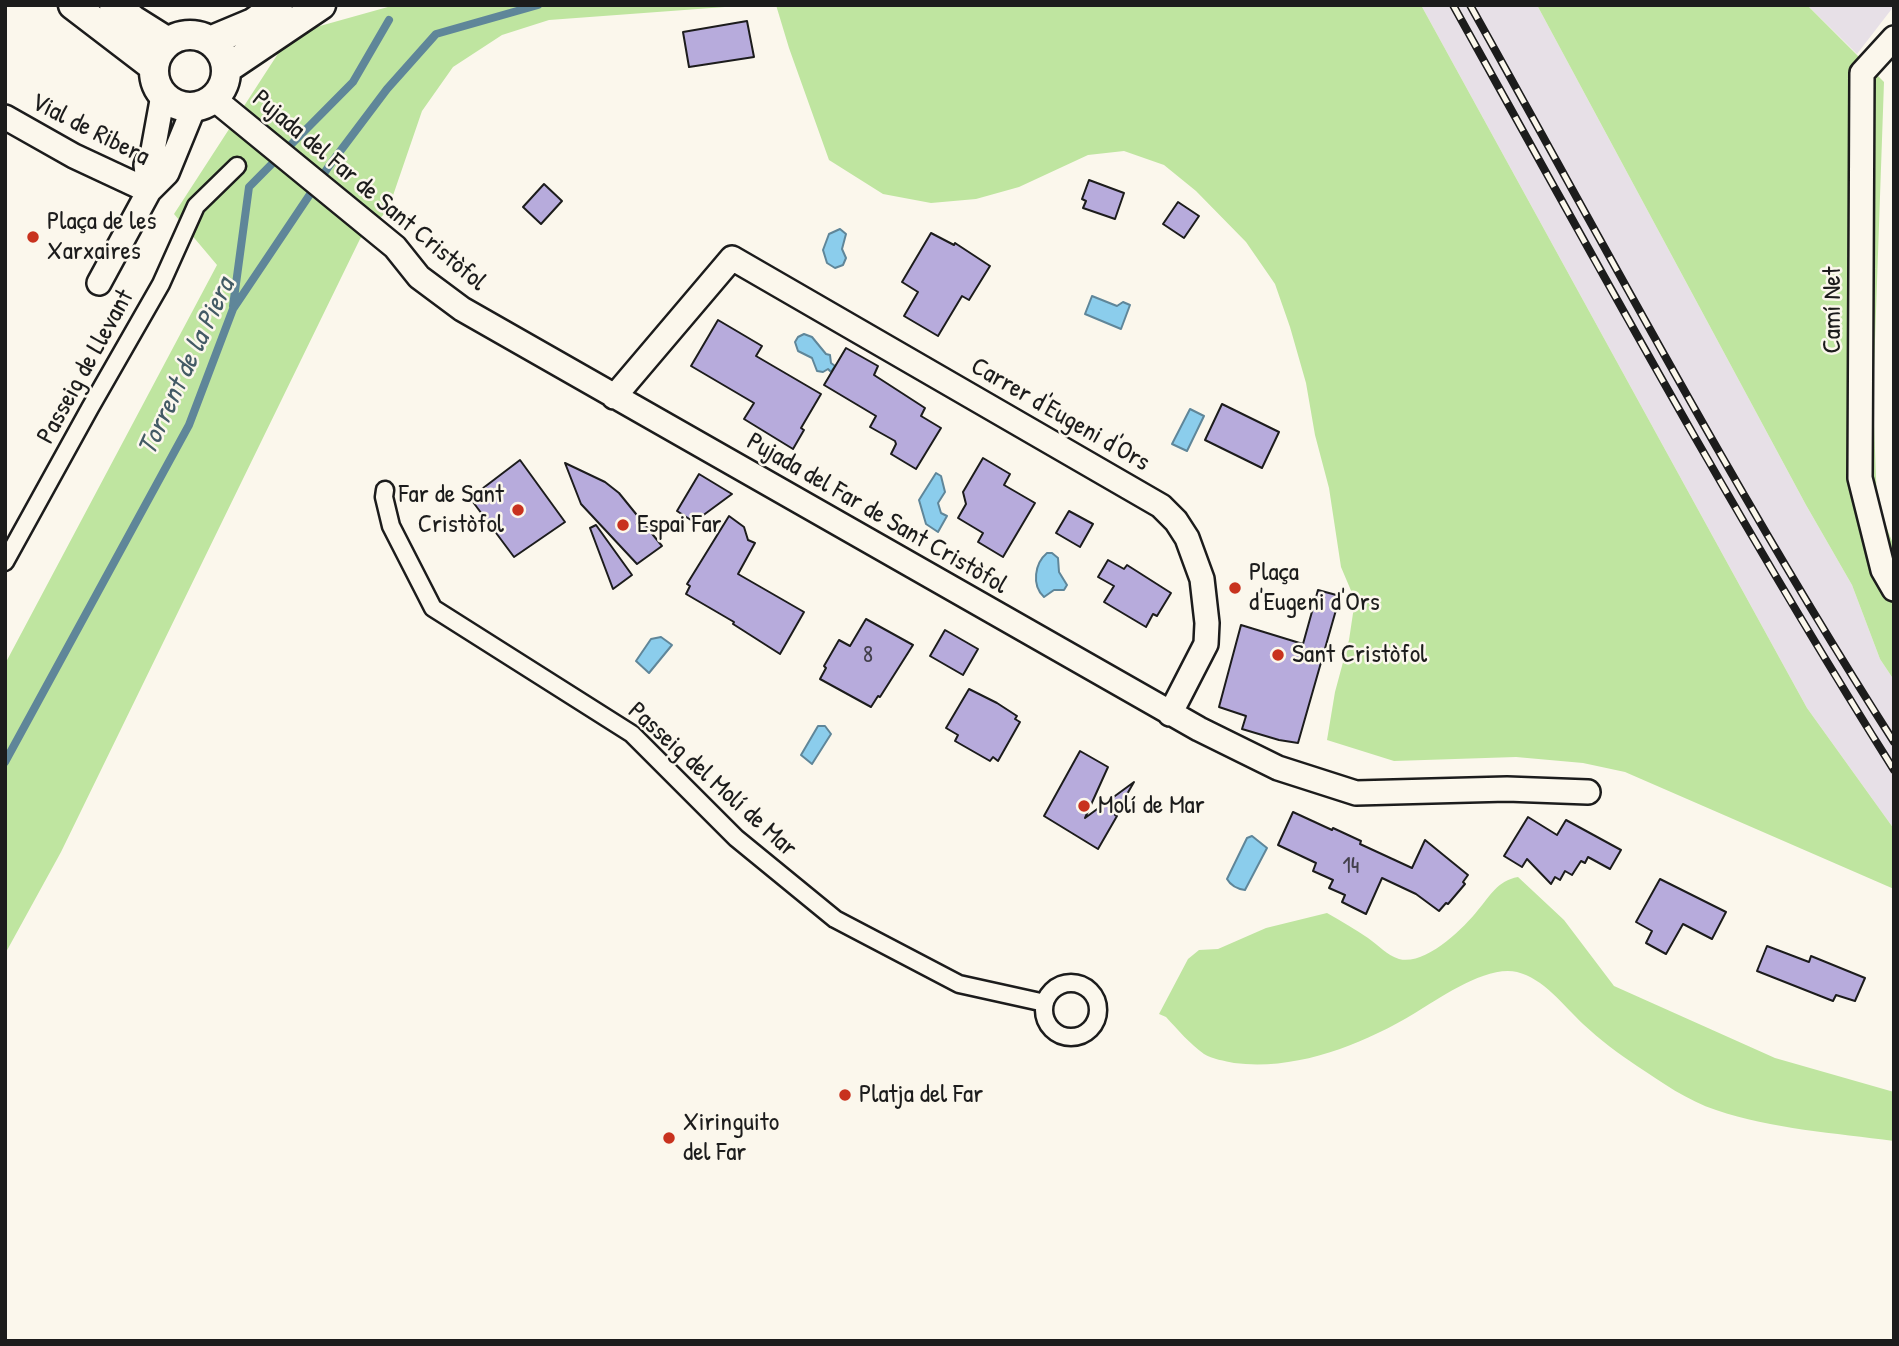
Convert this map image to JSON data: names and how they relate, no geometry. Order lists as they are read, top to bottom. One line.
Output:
{"streets":{"street":["Vial de Ribera","Pujada del Far de Sant Cristòfol","Camí Net","Passeig de Llevant","Carrer d'Eugeni d'Ors","Passeig del Molí de Mar"]},"crossings":[["Pujada del Far de Sant Cristòfol","Carrer d'Eugeni d'Ors"]],"water":["Torrent de la Piera"],"places":["Plaça de les Xarxaires","Far de Sant Cristòfol","Espai Far","Plaça d'Eugeni d'Ors","Sant Cristòfol","Molí de Mar","Platja del Far","Xiringuito del Far"],"house_numbers":["8","14"]}
